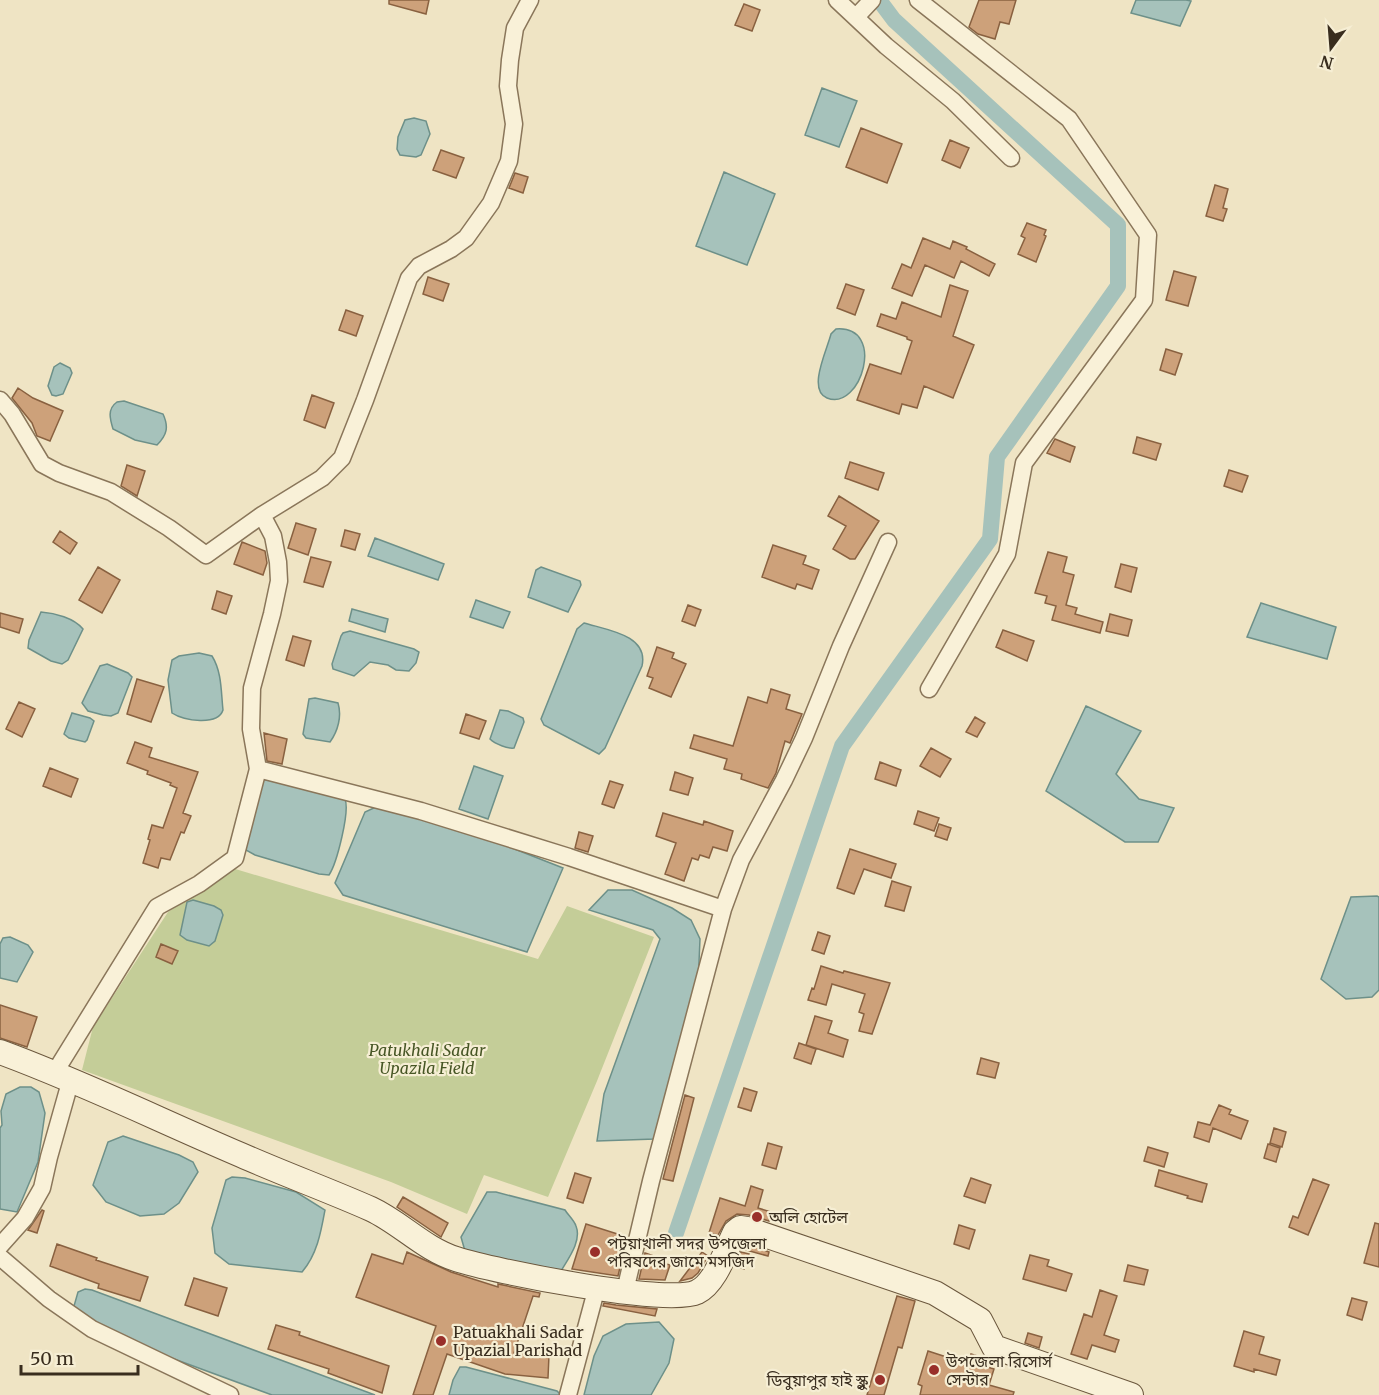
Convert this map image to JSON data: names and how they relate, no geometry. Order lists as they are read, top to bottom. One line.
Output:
{"parks":["Patukhali Sadar Upazila Field"],"places":["অলি হোটেল","পটুয়াখালী সদর উপজেলা পরিষদের জামে মসজিদ","Patuakhali Sadar Upazial Parishad","উপজেলা রিসোর্স সেন্টার","ডিবুয়াপুর হাই স্কুল"],"scale_bar":"50 m","north":"bottom"}
